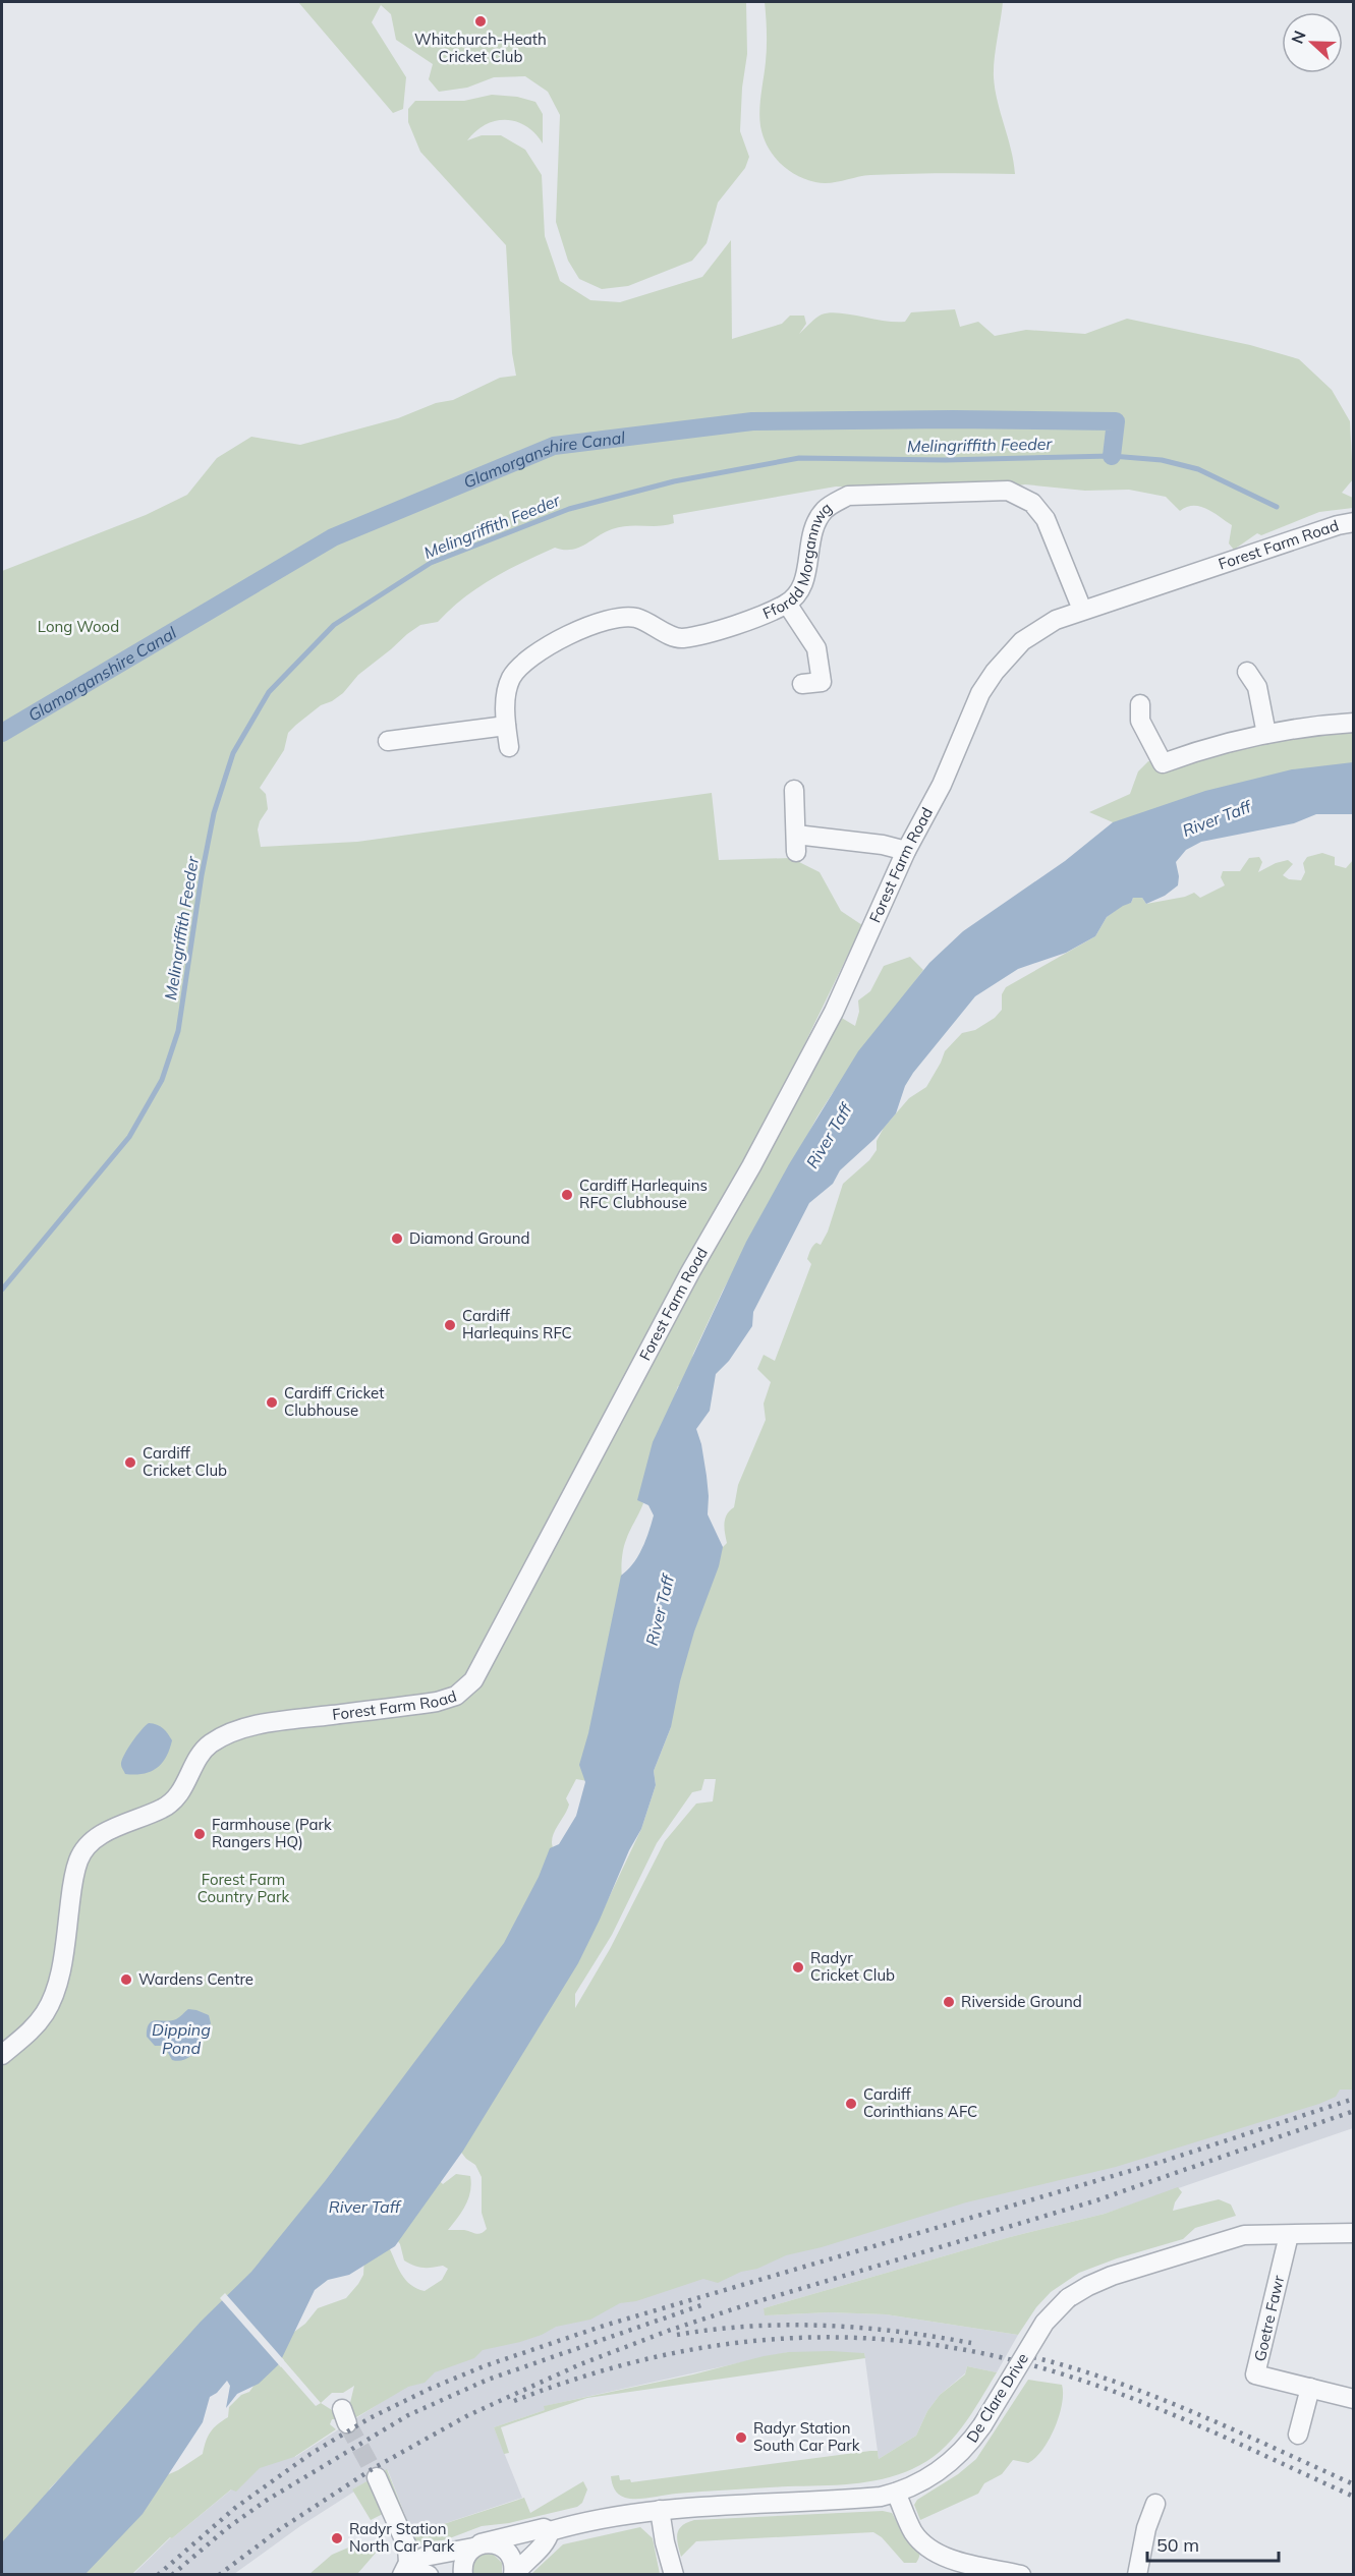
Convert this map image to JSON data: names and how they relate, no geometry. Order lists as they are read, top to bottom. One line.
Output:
{"streets":{"street":["Forest Farm Road","Ffordd Morgannwg","Goetre Fawr","De Clare Drive"]},"crossings":[["Forest Farm Road","Ffordd Morgannwg"],["Goetre Fawr","De Clare Drive"]],"water":["Melingriffith Feeder","Glamorganshire Canal","River Taff","Dipping Pond"],"parks":["Long Wood","Forest Farm Country Park"],"places":["Whitchurch-Heath Cricket Club","Cardiff Harlequins RFC Clubhouse","Diamond Ground","Cardiff Harlequins RFC","Cardiff Cricket Clubhouse","Cardiff Cricket Club","Farmhouse (Park Rangers HQ)","Radyr Cricket Club","Wardens Centre","Riverside Ground","Cardiff Corinthians AFC","Radyr Station South Car Park","Radyr Station North Car Park"],"scale_bar":"50 m","north":"left"}
